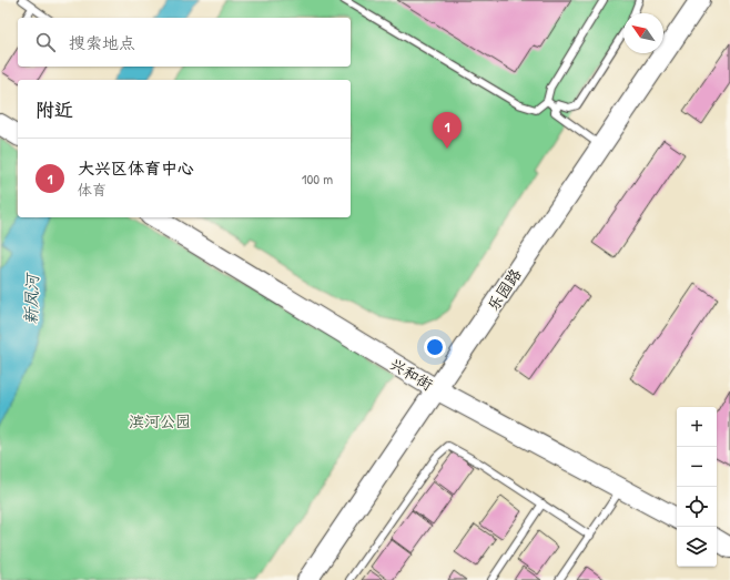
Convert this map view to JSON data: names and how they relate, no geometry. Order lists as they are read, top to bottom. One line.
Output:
{"streets":{"street":["乐园路","兴和街"]},"crossings":[["乐园路","兴和街"]],"water":["新凤河"],"parks":["滨河公园"],"north":"top left","page":{"search":"搜索地点","heading":"附近","pins":"1","list":[{"mark":"1","name":"大兴区体育中心","note":"体育","value":"100 m"}],"map_buttons":["+","−"]}}
